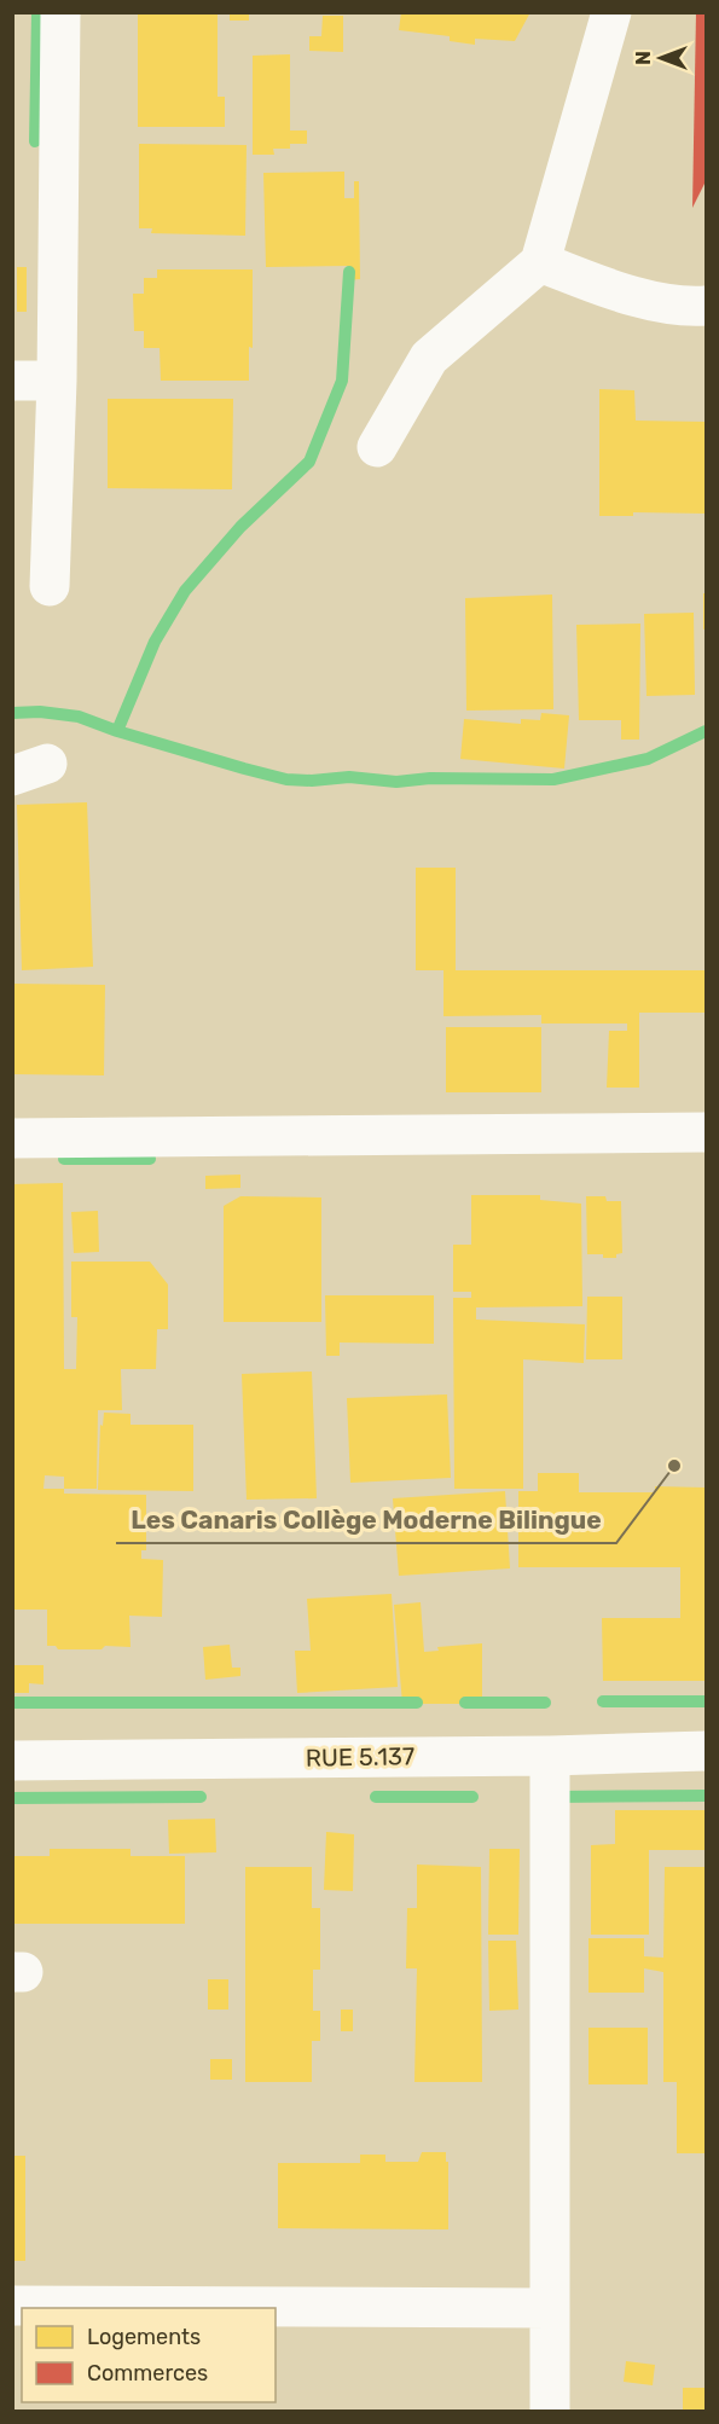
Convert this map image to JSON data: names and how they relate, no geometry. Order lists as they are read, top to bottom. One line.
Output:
{"streets":{"street":["RUE 5.137"]},"places":["Les Canaris Collège Moderne Bilingue"],"legend":["Logements","Commerces"],"north":"left"}
